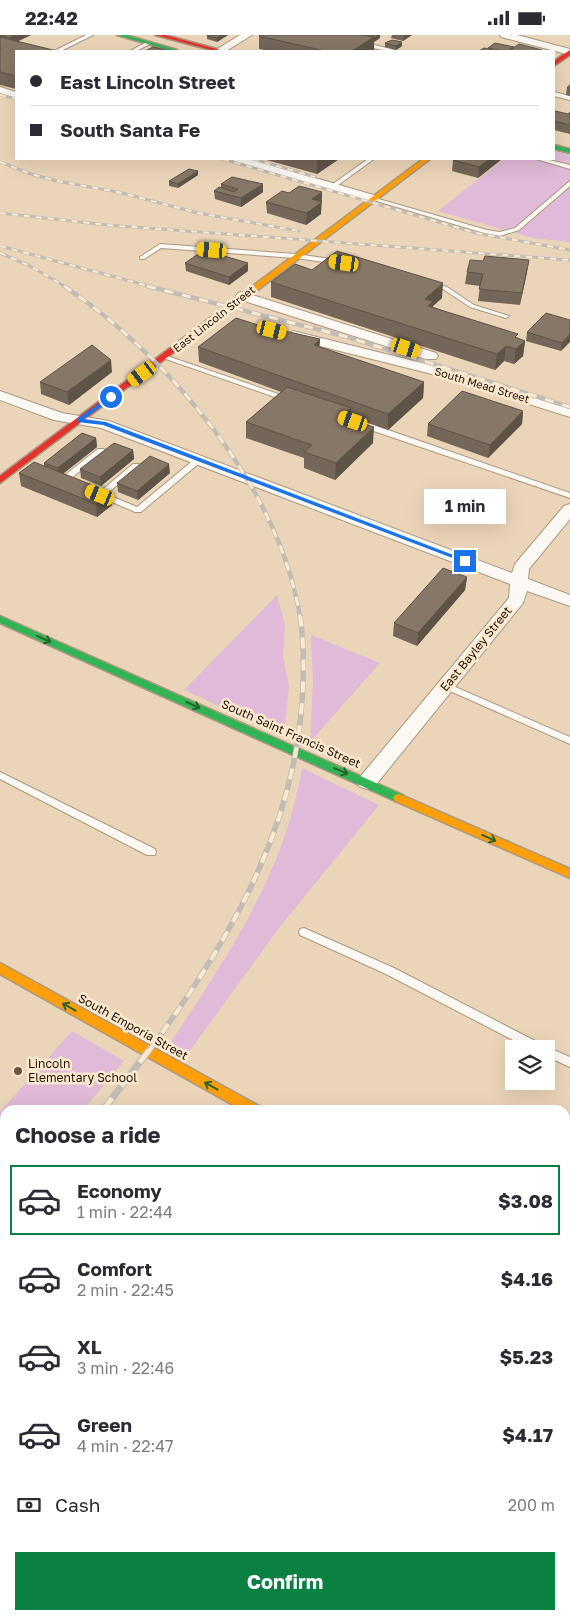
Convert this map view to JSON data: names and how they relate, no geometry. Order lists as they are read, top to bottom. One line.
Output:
{"streets":{"street":["East Lincoln Street","South Mead Street","East Bayley Street","South Saint Francis Street","South Emporia Street"]},"crossings":[["East Lincoln Street","South Mead Street"],["East Bayley Street","South Saint Francis Street"]],"one_way":["South Saint Francis Street","South Emporia Street"],"places":["Lincoln Elementary School"],"page":{"status":"22:42","banner":["East Lincoln Street","South Santa Fe"],"bubble":"1 min","heading":"Choose a ride","list":[{"name":"Economy","note":"1 min · 22:44","value":"$3.08"},{"name":"Comfort","note":"2 min · 22:45","value":"$4.16"},{"name":"XL","note":"3 min · 22:46","value":"$5.23"},{"name":"Green","note":"4 min · 22:47","value":"$4.17"}],"pay":["Cash","200 m"],"buttons":"Confirm"}}
